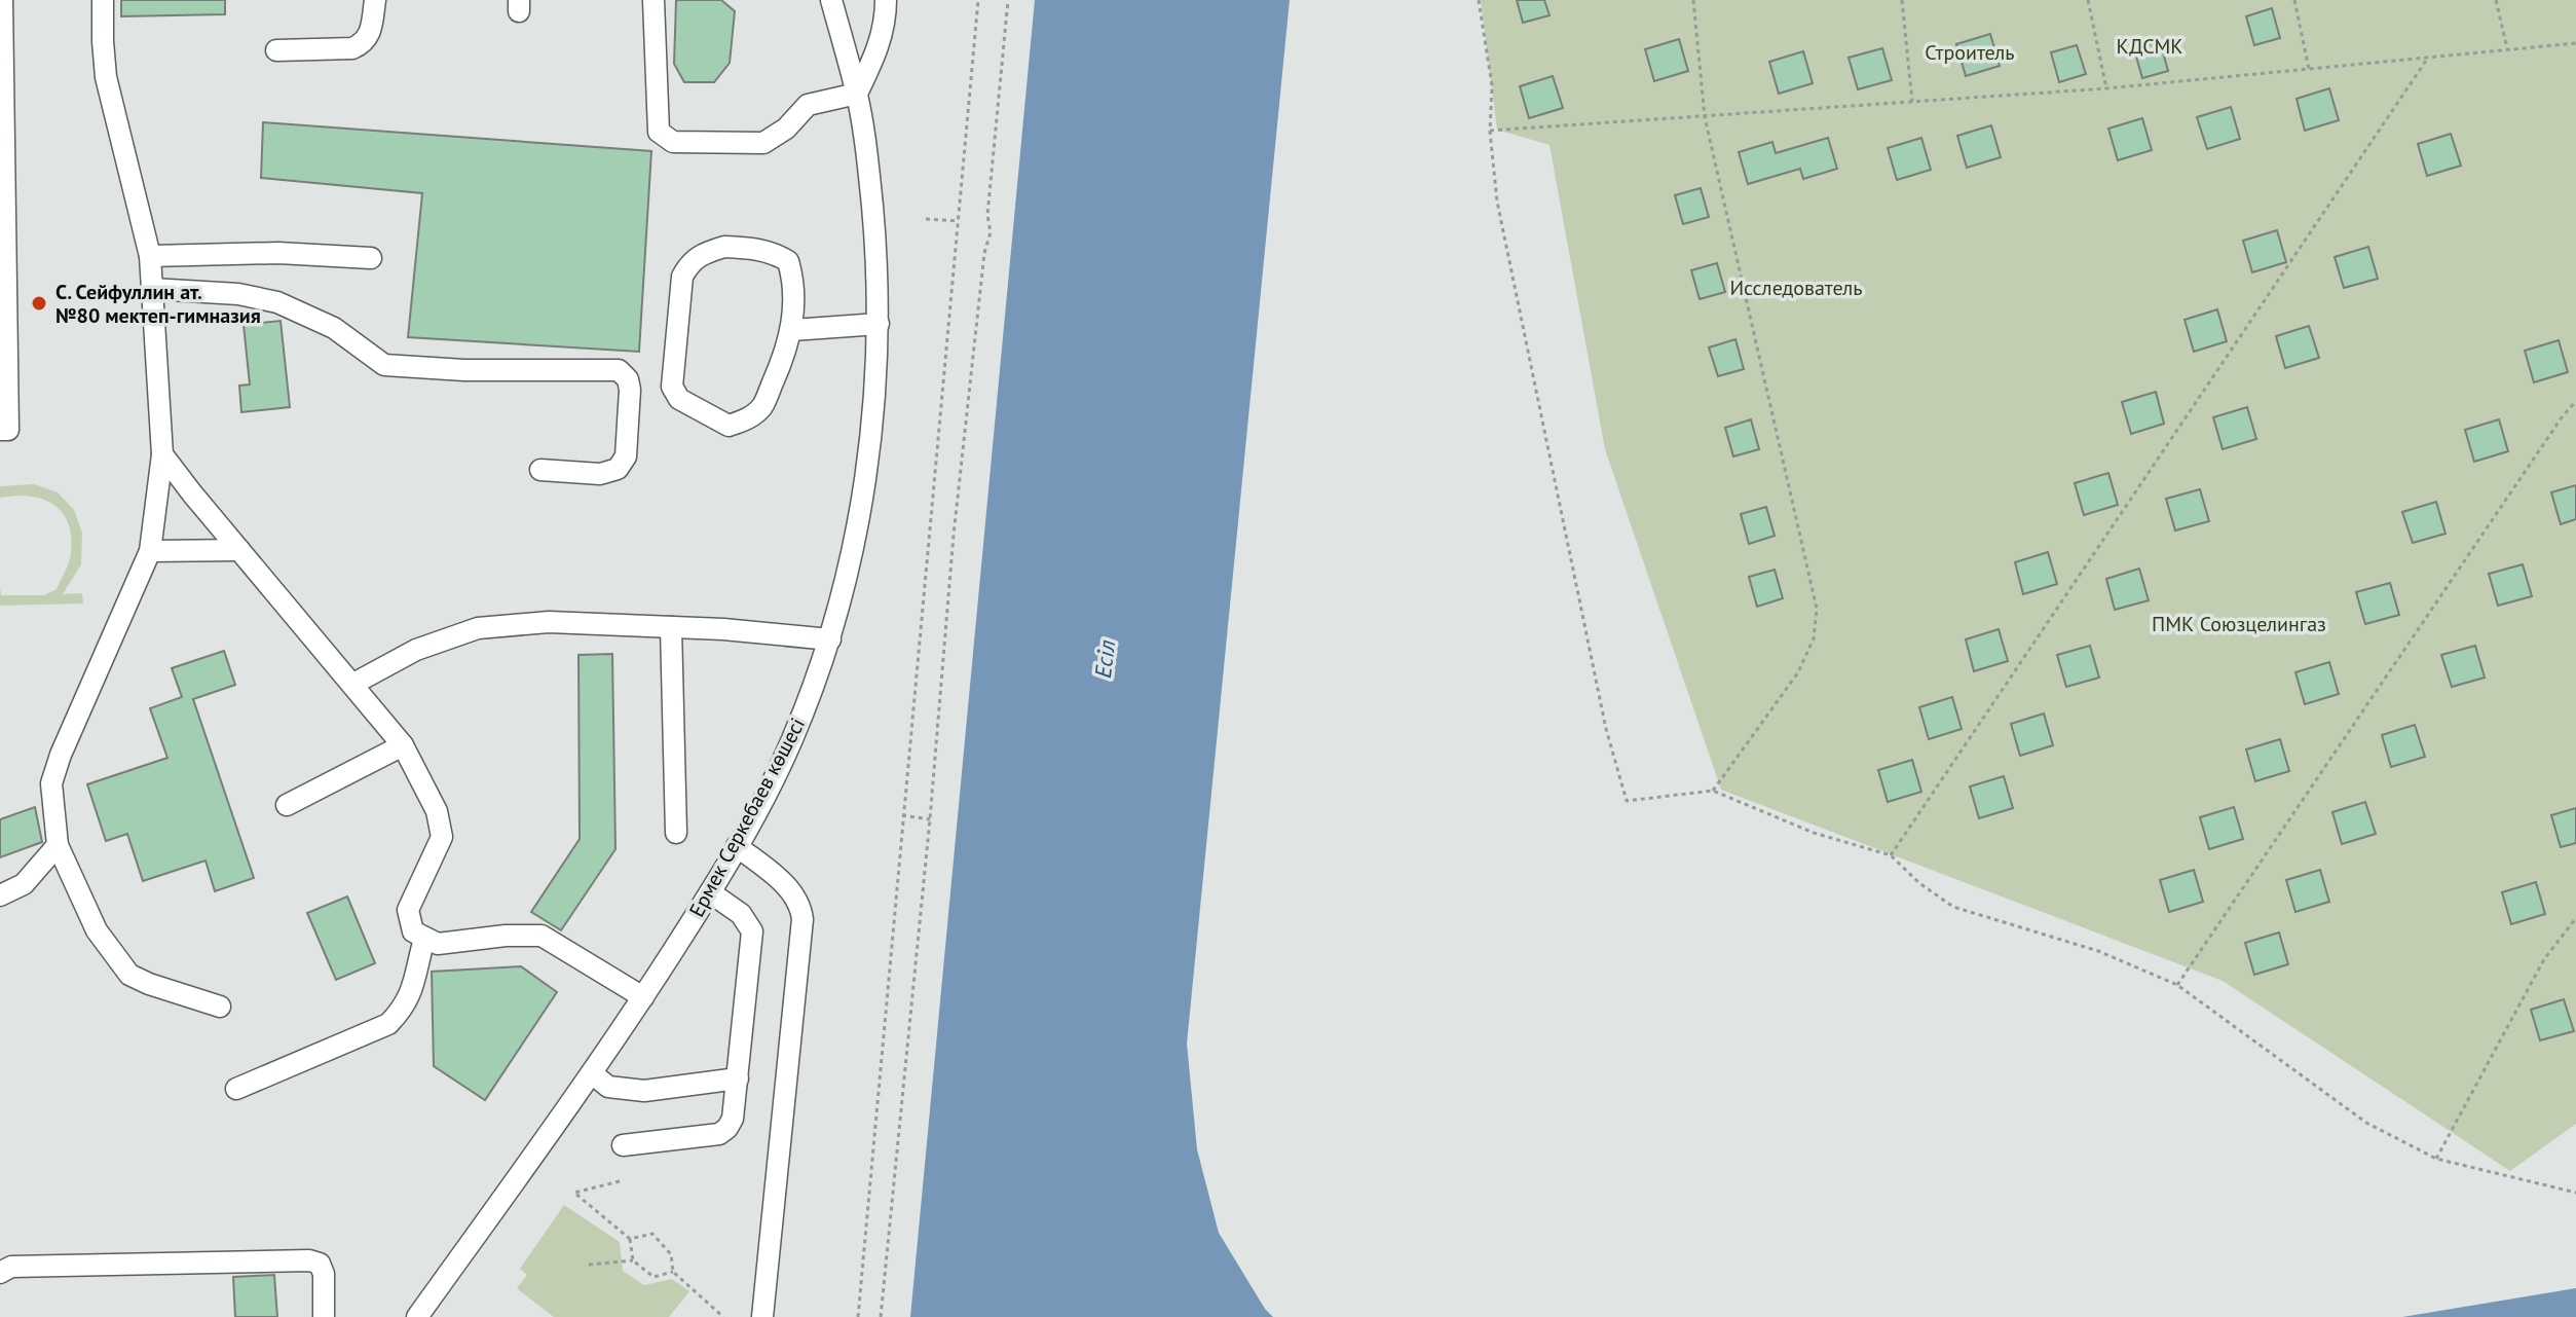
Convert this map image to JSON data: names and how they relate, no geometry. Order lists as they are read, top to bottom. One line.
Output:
{"streets":{"street":["Ермек Серкебаев көшесі"]},"water":["Есіл"],"parks":["КДСМК","Строитель","Исследователь","ПМК Союзцелингаз"],"places":["С. Сейфуллин ат. №80 мектеп-гимназия"]}
